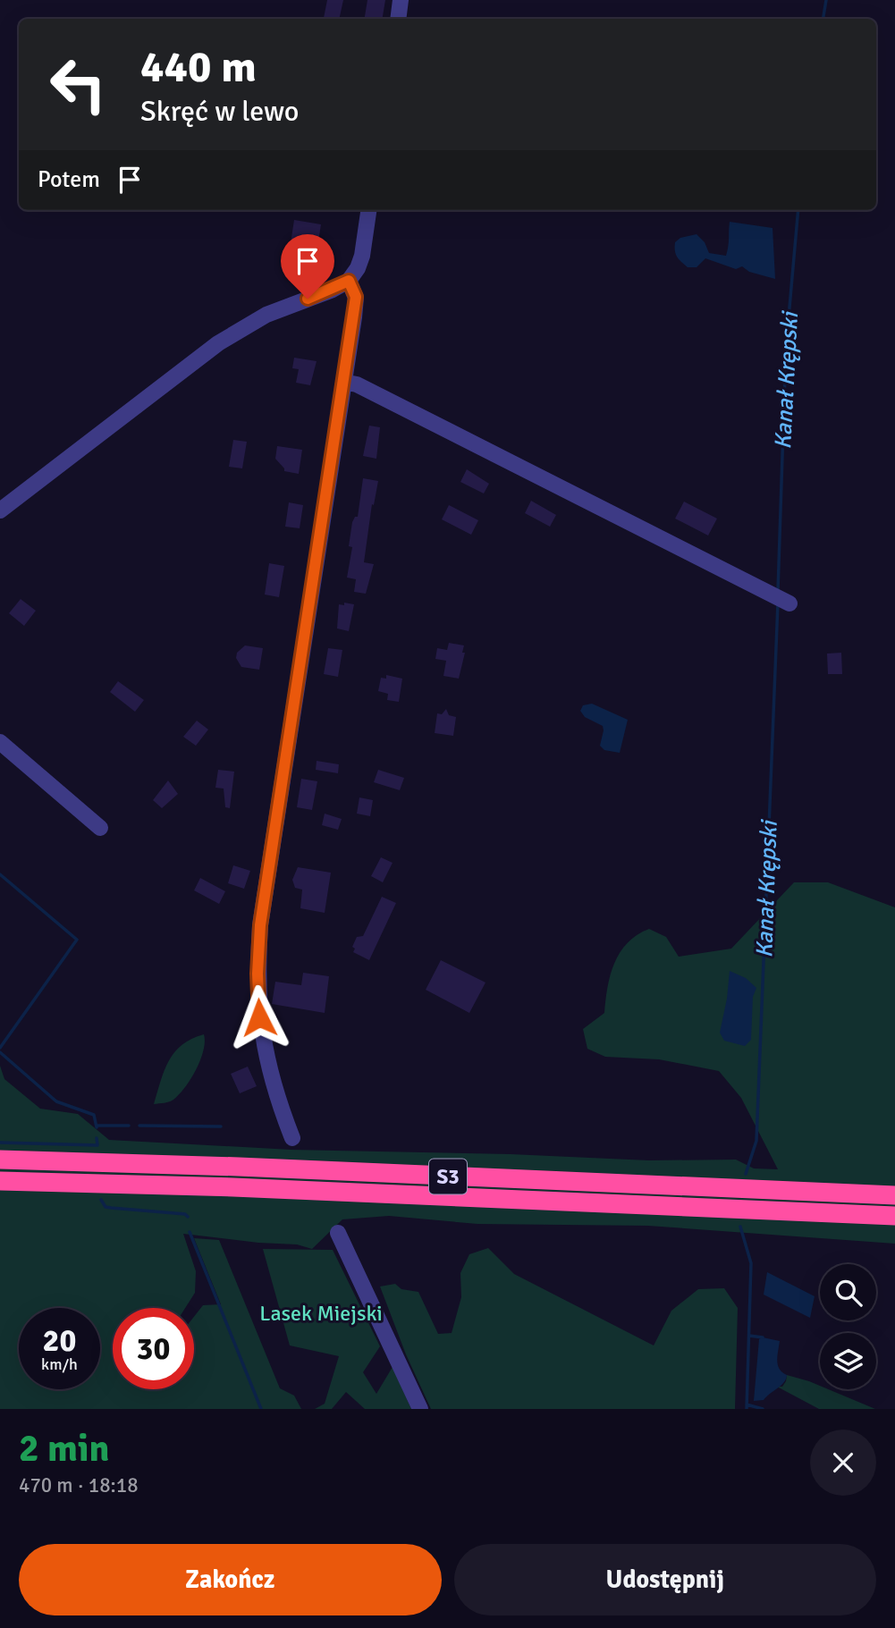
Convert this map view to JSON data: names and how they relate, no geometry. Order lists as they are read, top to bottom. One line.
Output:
{"streets":{"highway":["S3"]},"water":["Kanał Krępski"],"parks":["Lasek Miejski"],"page":{"turn":["440 m","Skręć w lewo"],"then":"Potem","speed":"20 km/h","limit":"30","heading":["2 min","470 m · 18:18"],"buttons":["Zakończ","Udostępnij"]}}
